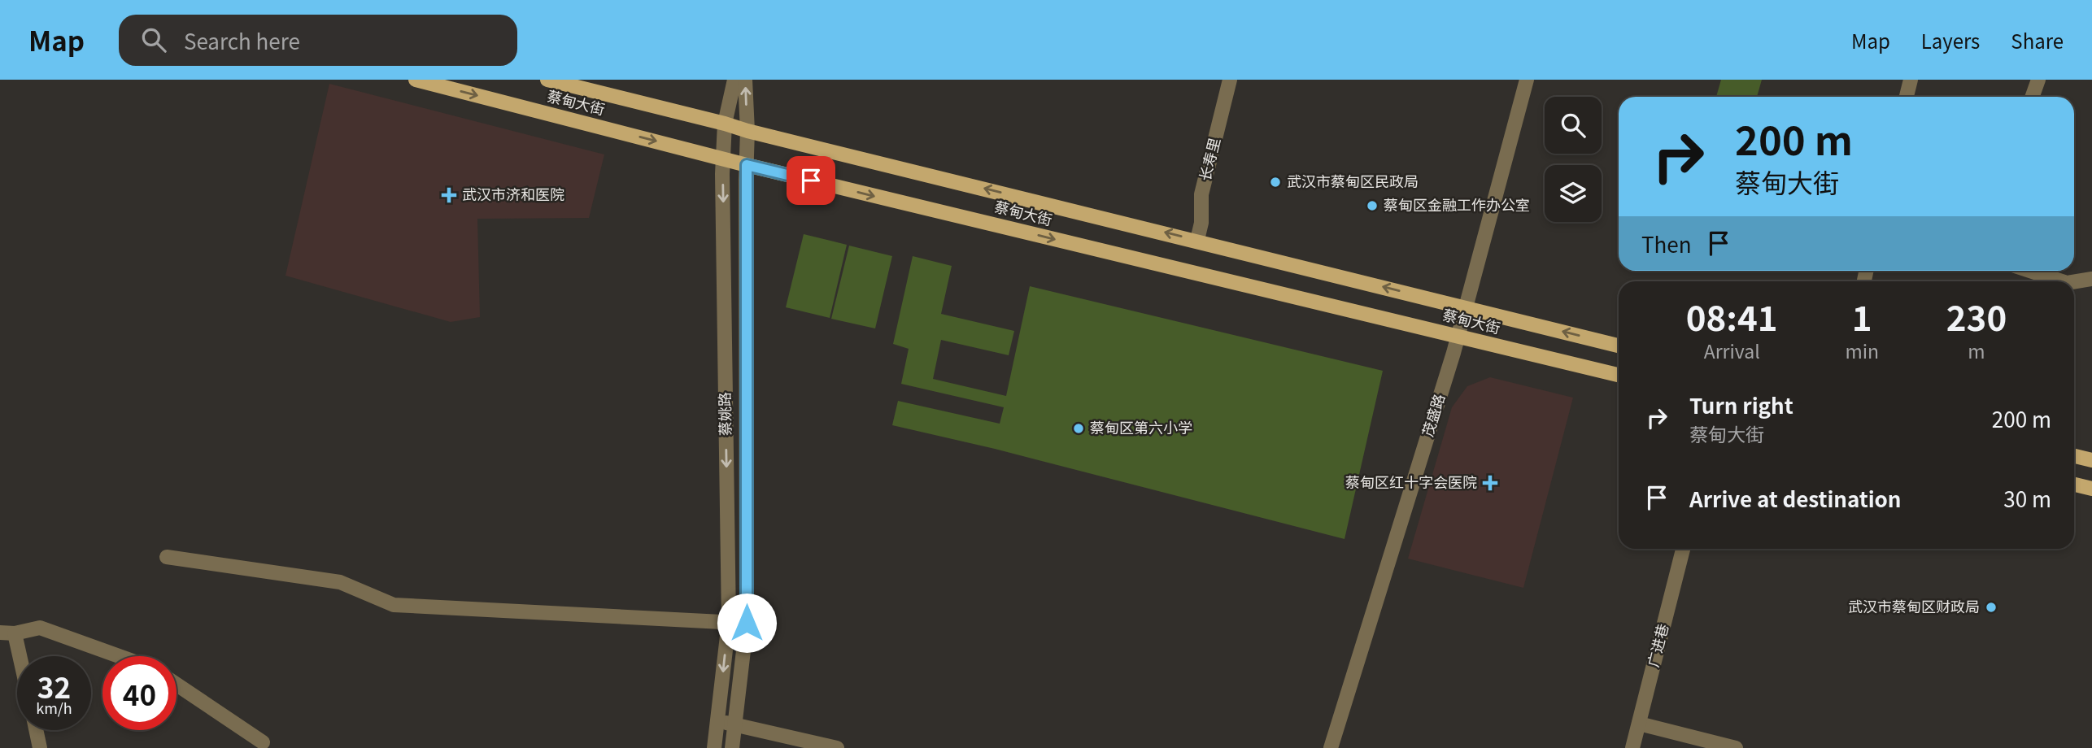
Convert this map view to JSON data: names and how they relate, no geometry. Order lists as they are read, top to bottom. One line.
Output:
{"streets":{"main road":["蔡甸大街"],"street":["长寿里","蔡姚路","茂盛路","广进巷"]},"crossings":[["蔡甸大街","长寿里"],["蔡甸大街","蔡姚路"],["蔡甸大街","茂盛路"]],"places":{"other":["武汉市蔡甸区民政局","蔡甸区金融工作办公室","蔡甸区第六小学","武汉市蔡甸区财政局"],"health":["武汉市济和医院","蔡甸区红十字会医院"]},"page":{"header":"Map","search":"Search here","nav":["Map","Layers","Share"],"turn":["200 m","蔡甸大街"],"then":"Then","eta":["08:41","Arrival","1","min","230","m"],"list":[{"name":"Turn right","note":"蔡甸大街","value":"200 m"},{"name":"Arrive at destination","value":"30 m"}],"speed":"32 km/h","limit":"40"}}
